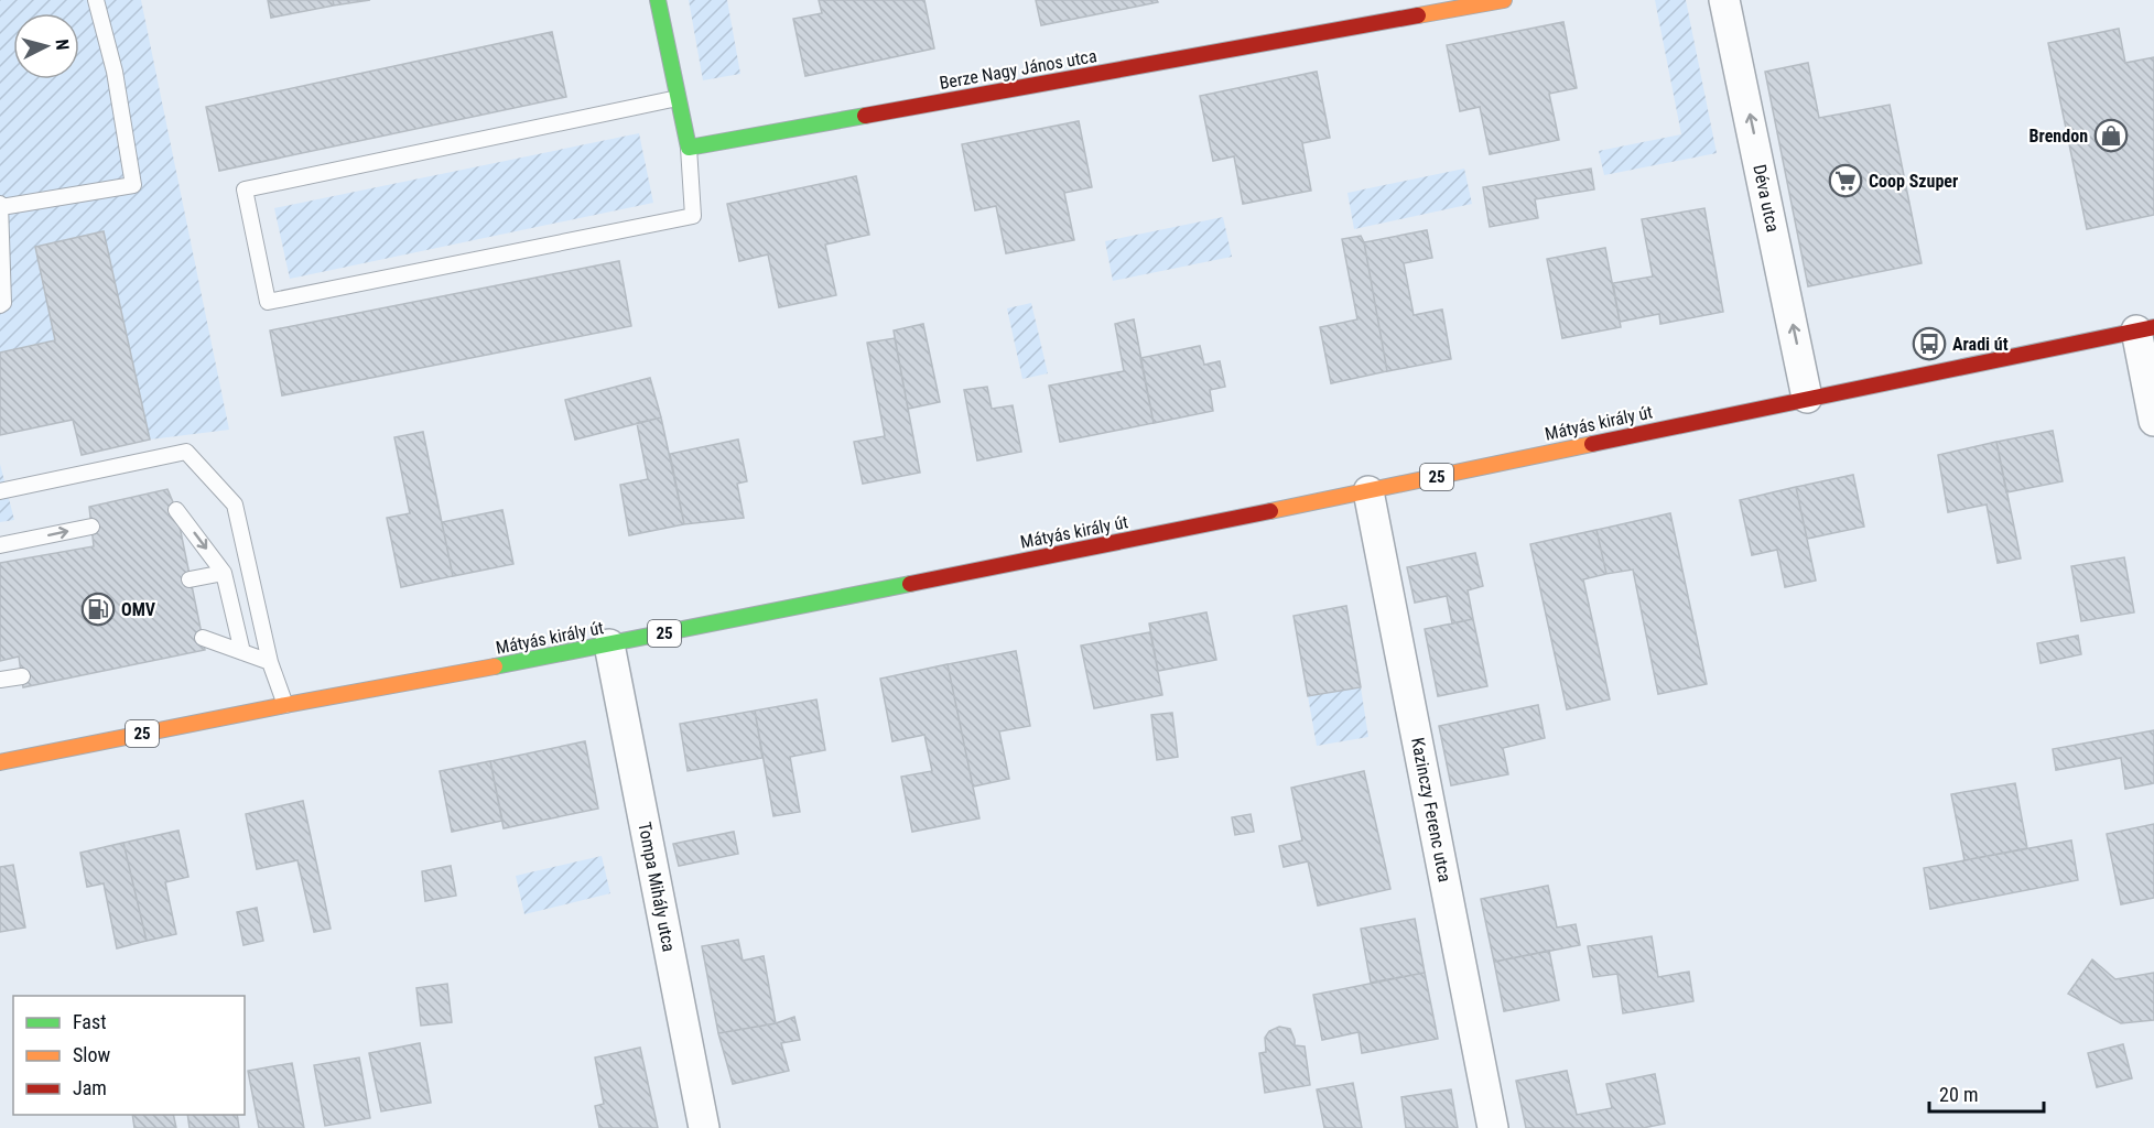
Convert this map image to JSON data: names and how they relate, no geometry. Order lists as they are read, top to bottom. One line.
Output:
{"streets":{"main road":["Berze Nagy János utca","Mátyás király út","25"],"street":["Déva utca","Kazinczy Ferenc utca","Tompa Mihály utca"]},"crossings":[["Déva utca","Mátyás király út"],["Mátyás király út","Kazinczy Ferenc utca"],["Mátyás király út","Tompa Mihály utca"]],"one_way":["Déva utca"],"places":{"shop":["Brendon"],"supermarket":["Coop Szuper"],"bus stop":["Aradi út"],"fuel station":["OMV"]},"legend":["Fast","Slow","Jam"],"scale_bar":"20 m","north":"right"}
